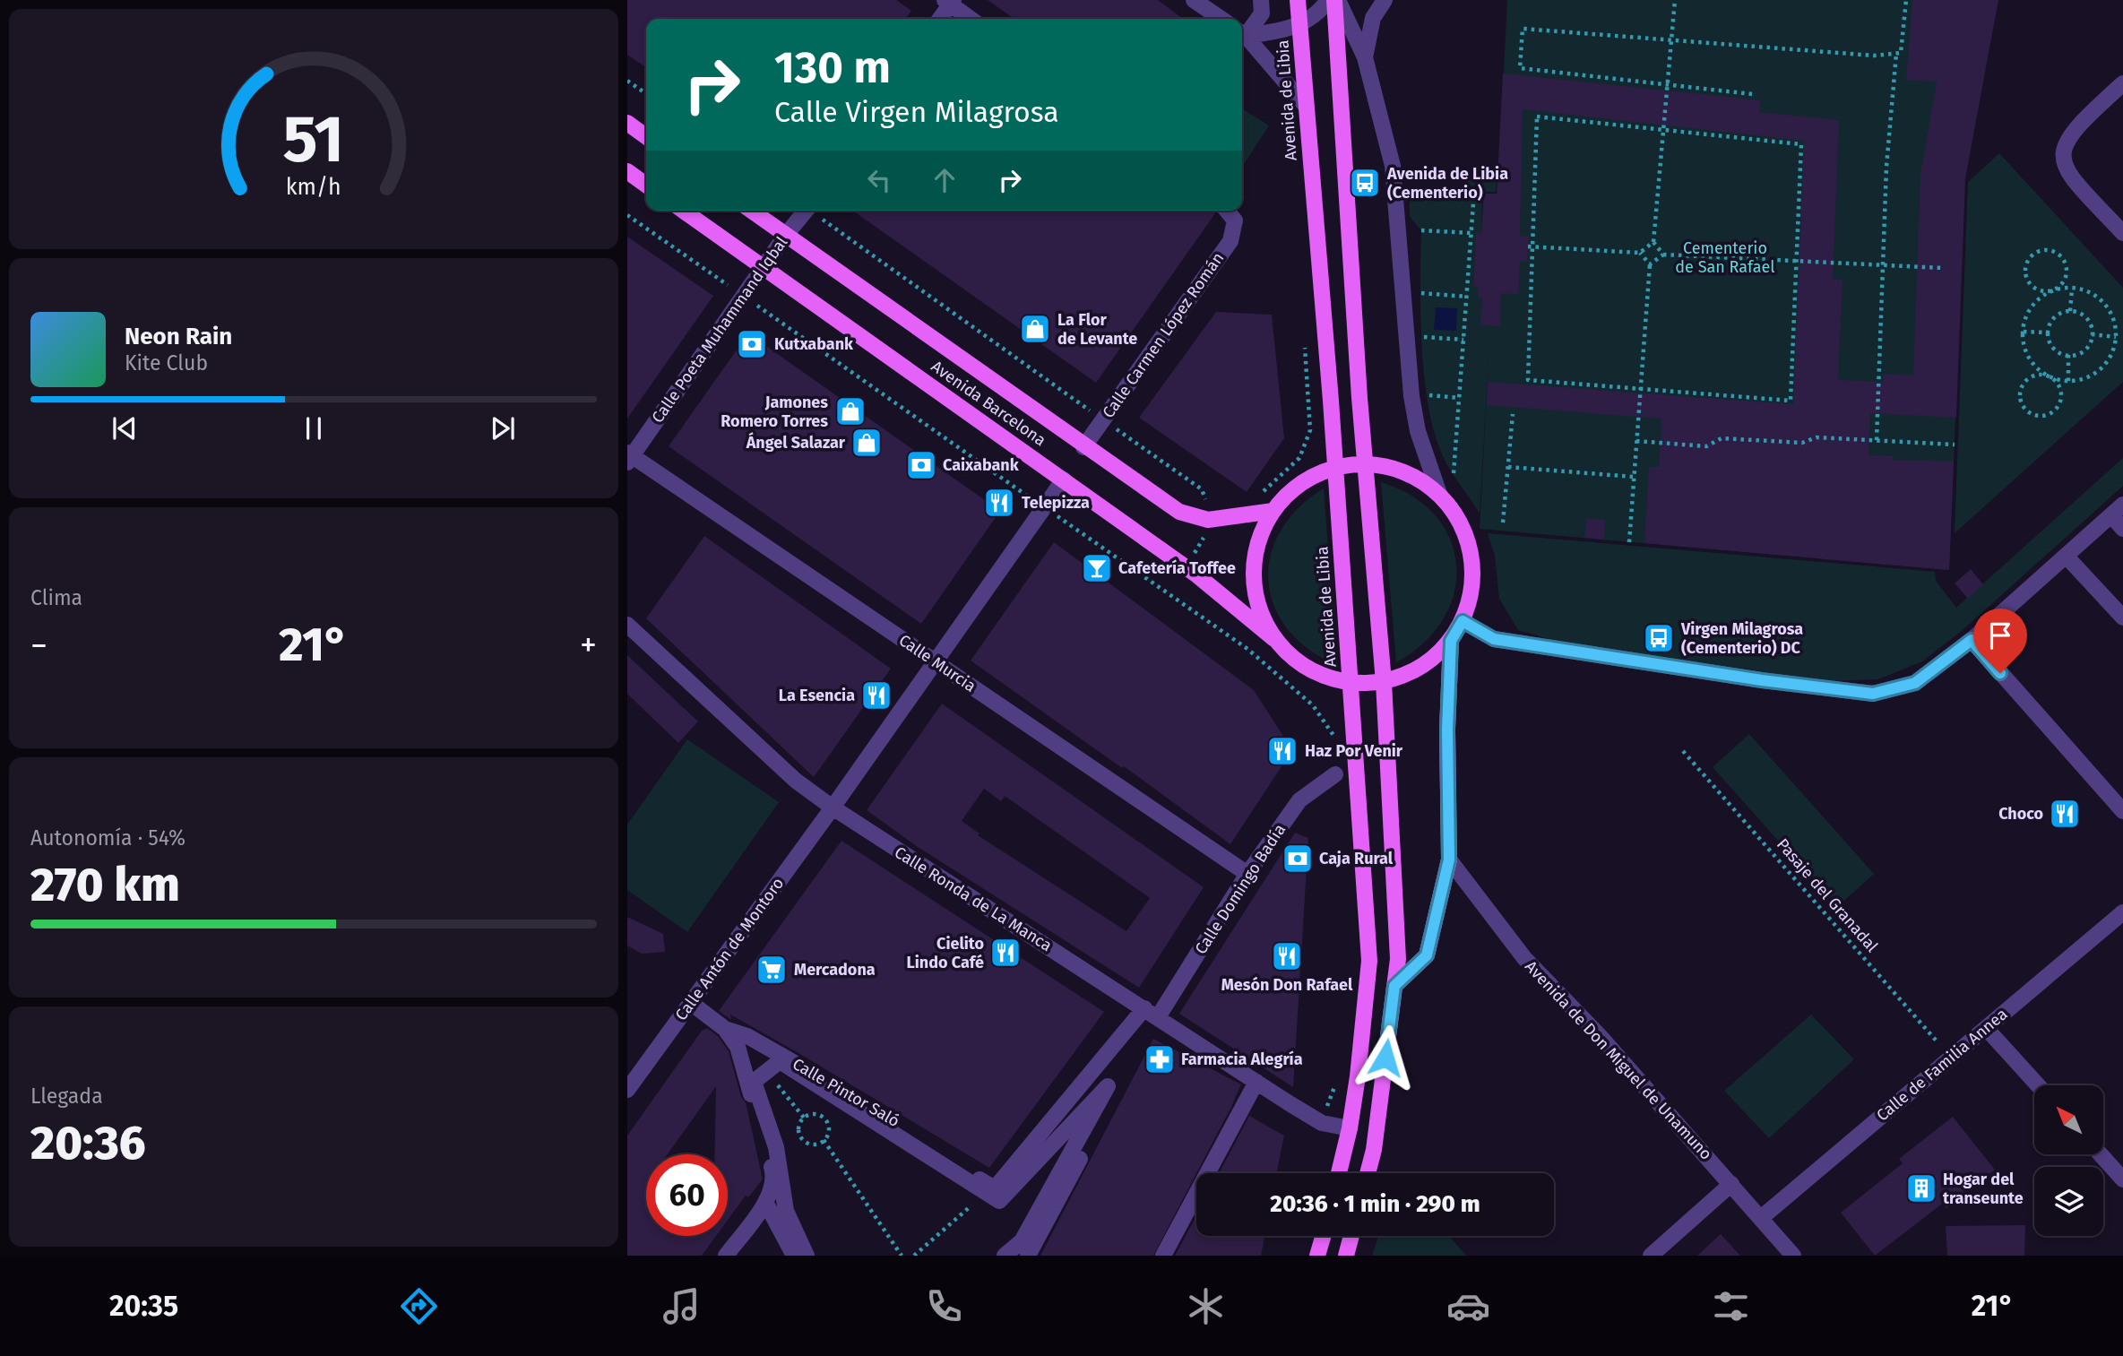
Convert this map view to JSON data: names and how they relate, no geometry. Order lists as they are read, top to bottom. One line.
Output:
{"streets":{"main road":["Avenida de Libia","Avenida Barcelona"],"street":["Calle Poeta Muhammand Iqbal","Calle Carmen López Román","Calle Murcia","Calle Domingo Badía","Calle Ronda de La Manca","Calle Antón de Montoro","Avenida de Don Miguel de Unamuno","Calle de Familia Annea","Calle Pintor Saló"],"path":["Pasaje del Granadal"]},"crossings":[["Avenida de Libia","Calle Ronda de La Manca"],["Calle Poeta Muhammand Iqbal","Avenida Barcelona"],["Calle Poeta Muhammand Iqbal","Calle Murcia"],["Calle Carmen López Román","Avenida Barcelona"],["Calle Murcia","Calle Domingo Badía"],["Calle Domingo Badía","Calle Ronda de La Manca"],["Calle Domingo Badía","Calle Pintor Saló"],["Pasaje del Granadal","Calle de Familia Annea"],["Calle Ronda de La Manca","Calle Antón de Montoro"],["Calle Antón de Montoro","Calle Pintor Saló"],["Avenida de Don Miguel de Unamuno","Calle de Familia Annea"]],"parks":["Cementerio de San Rafael"],"places":{"bus stop":["Avenida de Libia (Cementerio)","Virgen Milagrosa (Cementerio) DC"],"shop":["La Flor de Levante","Jamones Romero Torres","Ángel Salazar"],"bank":["Kutxabank","Caixabank","Caja Rural"],"restaurant":["Telepizza","La Esencia","Haz Por Venir","Choco","Cielito Lindo Café","Mesón Don Rafael"],"bar":["Cafetería Toffee"],"supermarket":["Mercadona"],"pharmacy":["Farmacia Alegría"],"building":["Hogar del transeunte"]},"north":"top left","page":{"turn":["130 m","Calle Virgen Milagrosa"],"song":["Neon Rain","Kite Club"],"tile":["Clima",["Autonomía · 54%","270 km"],["Llegada","20:36"]],"heat":["−","21°","+"],"limit":"60","trip":"20:36 · 1 min · 290 m","tabs":["20:35","21°"],"gauge":["51","km/h"]}}
